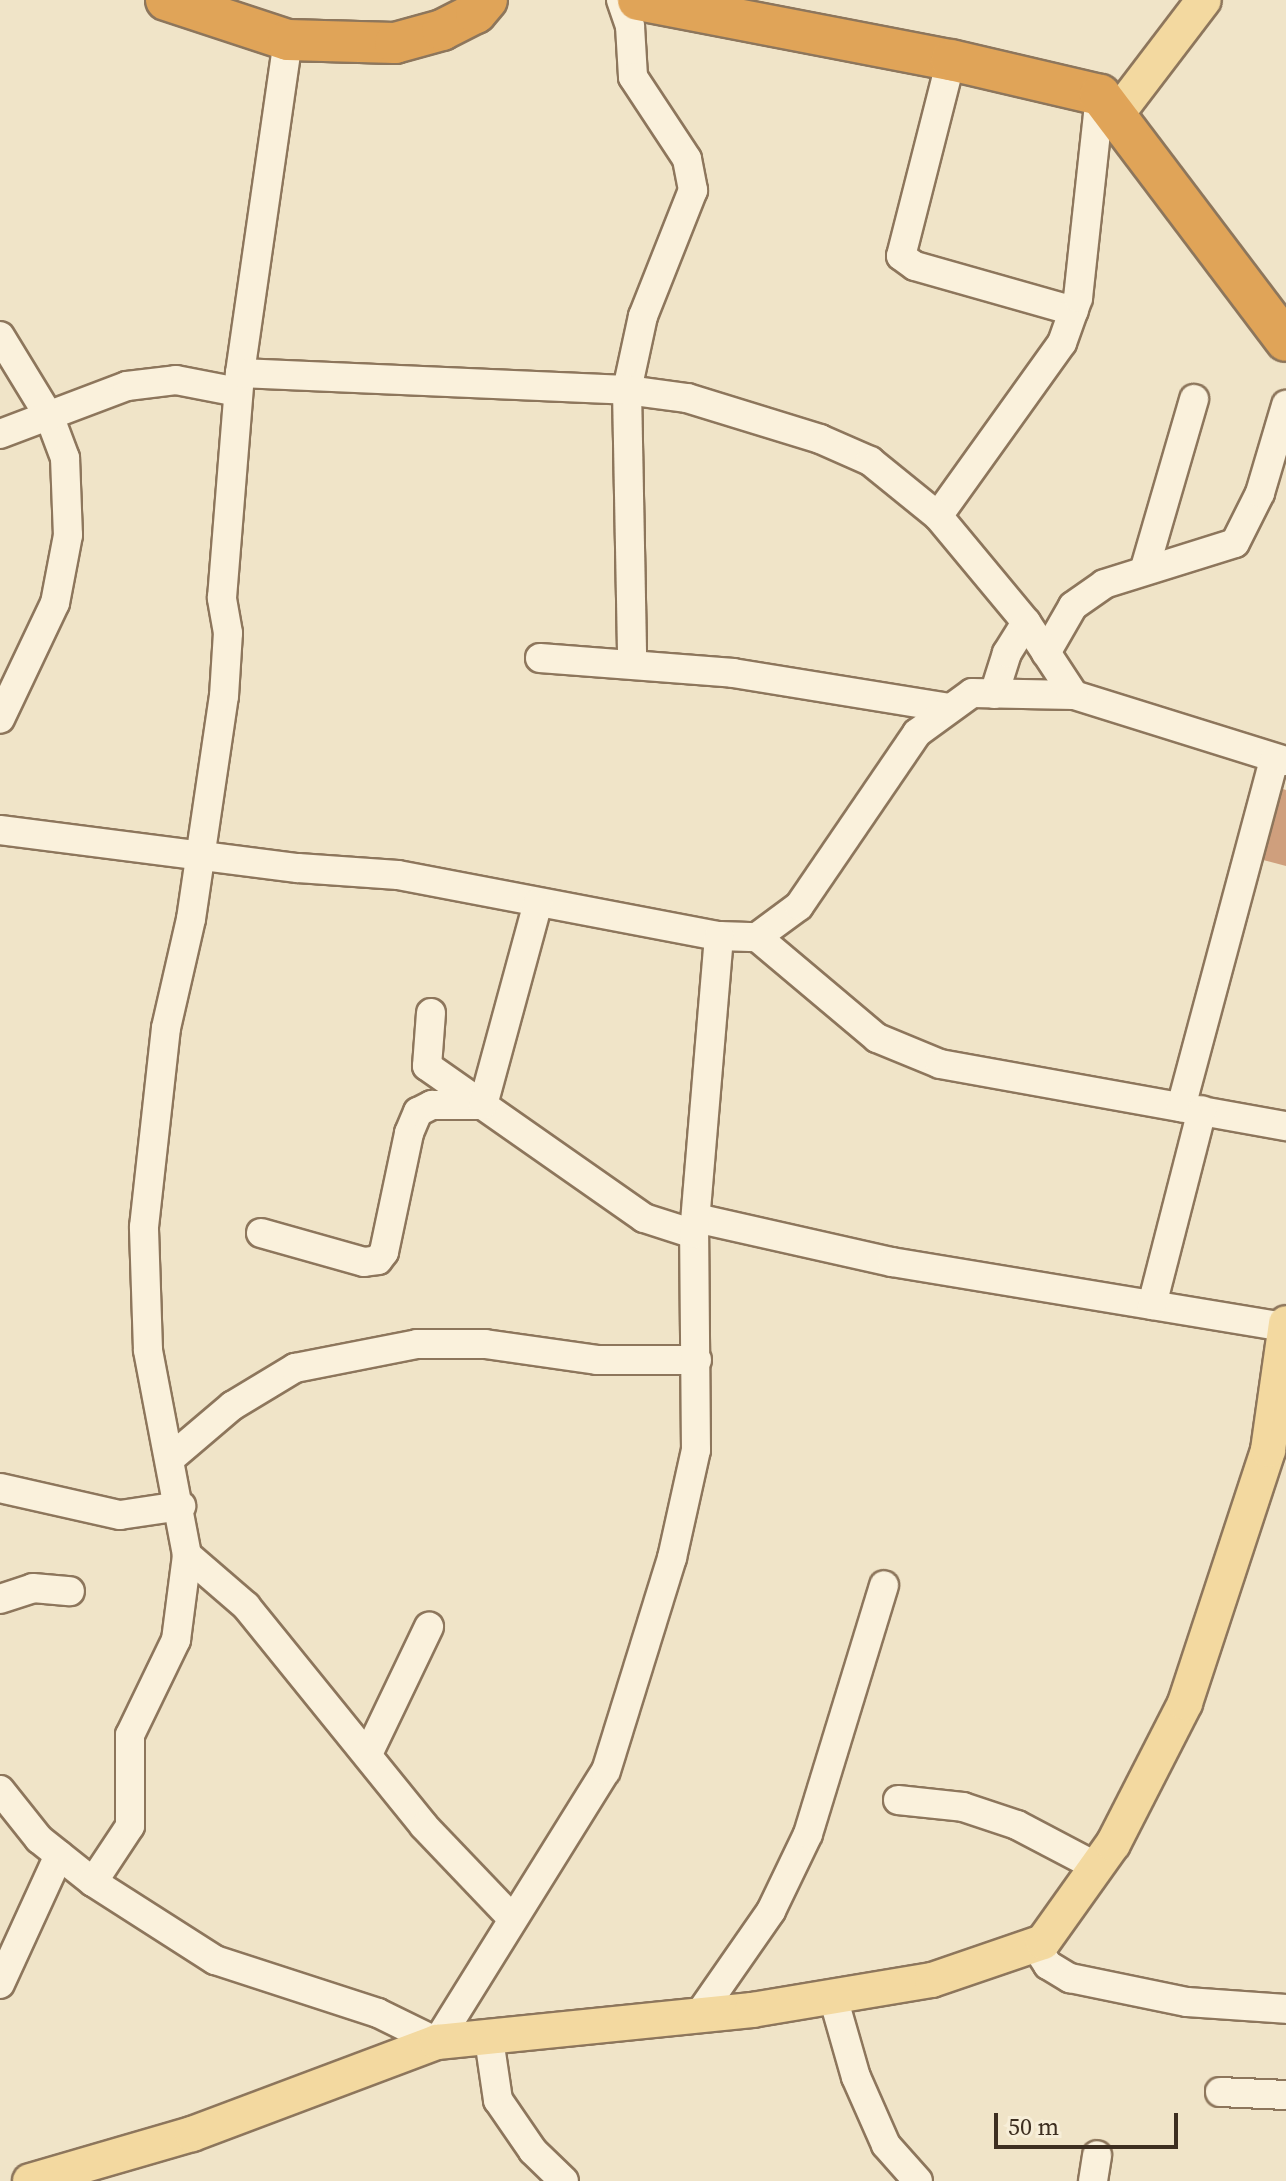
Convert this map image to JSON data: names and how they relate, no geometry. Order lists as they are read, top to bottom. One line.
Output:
{"scale_bar":"50 m"}
